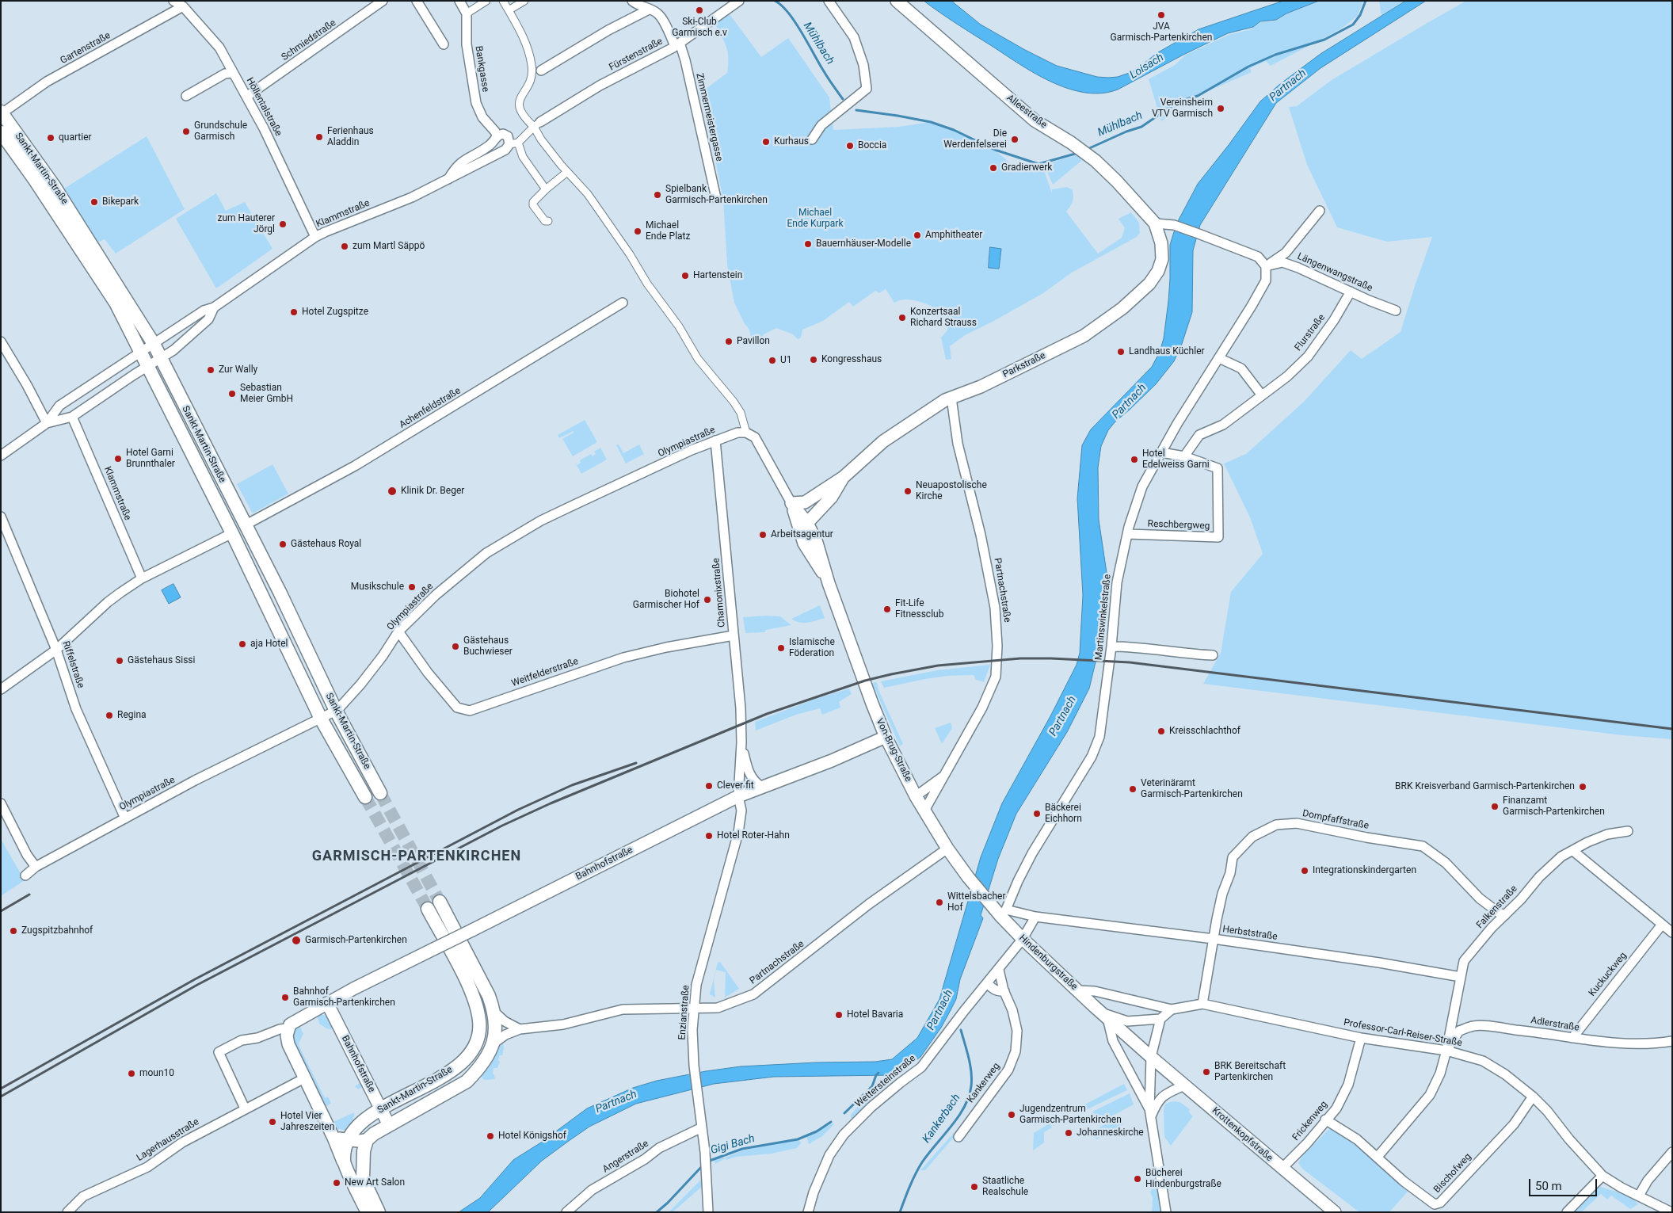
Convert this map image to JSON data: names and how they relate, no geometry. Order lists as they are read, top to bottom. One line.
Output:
{"streets":{"main road":["Sankt-Martin-Straße"],"street":["Schmiedstraße","Gartenstraße","Fürstenstraße","Bankgasse","Höllentalstraße","Alleestraße","Zimmermeistergasse","Klammstraße","Längenwangstraße","Flurstraße","Parkstraße","Achenfeldstraße","Olympiastraße","Reschbergweg","Partnachstraße","Chamonixstraße","Martinswinkelstraße","Riffelstraße","Weitfelderstraße","Von-Brug-Straße","Dompfaffstraße","Bahnhofstraße","Falkenstraße","Herbststraße","Hindenburgstraße","Kuckuckweg","Enzianstraße","Adlerstraße","Professor-Carl-Reiser-Straße","Wettersteinstraße","Kankerweg","Frickenweg","Krottenkopfstraße","Lagerhausstraße","Angerstraße","Bischofweg"]},"crossings":[["Schmiedstraße","Höllentalstraße"],["Gartenstraße","Höllentalstraße"],["Gartenstraße","Sankt-Martin-Straße"],["Fürstenstraße","Zimmermeistergasse"],["Bankgasse","Klammstraße"],["Höllentalstraße","Klammstraße"],["Alleestraße","Parkstraße"],["Sankt-Martin-Straße","Klammstraße"],["Sankt-Martin-Straße","Achenfeldstraße"],["Sankt-Martin-Straße","Olympiastraße"],["Sankt-Martin-Straße","Partnachstraße"],["Sankt-Martin-Straße","Bahnhofstraße"],["Längenwangstraße","Flurstraße"],["Längenwangstraße","Martinswinkelstraße"],["Flurstraße","Reschbergweg"],["Parkstraße","Partnachstraße"],["Parkstraße","Von-Brug-Straße"],["Olympiastraße","Chamonixstraße"],["Olympiastraße","Riffelstraße"],["Olympiastraße","Weitfelderstraße"],["Reschbergweg","Martinswinkelstraße"],["Partnachstraße","Von-Brug-Straße"],["Partnachstraße","Enzianstraße"],["Chamonixstraße","Weitfelderstraße"],["Chamonixstraße","Bahnhofstraße"],["Chamonixstraße","Enzianstraße"],["Martinswinkelstraße","Herbststraße"],["Martinswinkelstraße","Hindenburgstraße"],["Von-Brug-Straße","Bahnhofstraße"],["Von-Brug-Straße","Hindenburgstraße"],["Dompfaffstraße","Falkenstraße"],["Dompfaffstraße","Herbststraße"],["Dompfaffstraße","Professor-Carl-Reiser-Straße"],["Bahnhofstraße","Enzianstraße"],["Bahnhofstraße","Lagerhausstraße"],["Falkenstraße","Herbststraße"],["Falkenstraße","Adlerstraße"],["Falkenstraße","Professor-Carl-Reiser-Straße"],["Herbststraße","Hindenburgstraße"],["Hindenburgstraße","Professor-Carl-Reiser-Straße"],["Hindenburgstraße","Wettersteinstraße"],["Hindenburgstraße","Krottenkopfstraße"],["Kuckuckweg","Adlerstraße"],["Enzianstraße","Angerstraße"],["Adlerstraße","Professor-Carl-Reiser-Straße"],["Professor-Carl-Reiser-Straße","Frickenweg"],["Professor-Carl-Reiser-Straße","Bischofweg"],["Wettersteinstraße","Kankerweg"],["Frickenweg","Krottenkopfstraße"],["Frickenweg","Bischofweg"]],"districts":["GARMISCH-PARTENKIRCHEN"],"water":["Mühlbach","Loisach","Partnach","Kankerbach","Gigi Bach"],"parks":["Michael Ende Kurpark"],"places":["Ski-Club Garmisch e.v","JVA Garmisch-Partenkirchen","Vereinsheim VTV Garmisch","Grundschule Garmisch","Ferienhaus Aladdin","quartier","Die Werdenfelserei","Kurhaus","Boccia","Gradierwerk","Spielbank Garmisch-Partenkirchen","Bikepark","zum Hauterer Jörgl","Michael Ende Platz","Amphitheater","Bauernhäuser-Modelle","zum Martl Säppö","Hartenstein","Hotel Zugspitze","Konzertsaal Richard Strauss","Pavillon","Landhaus Küchler","Kongresshaus","U1","Zur Wally","Sebastian Meier GmbH","Hotel Garni Brunnthaler","Hotel Edelweiss Garni","Klinik Dr. Beger","Neuapostolische Kirche","Arbeitsagentur","Gästehaus Royal","Musikschule","Biohotel Garmischer Hof","Fit-Life Fitnessclub","aja Hotel","Gästehaus Buchwieser","Islamische Föderation","Gästehaus Sissi","Regina","Kreisschlachthof","Clever fit","BRK Kreisverband Garmisch-Partenkirchen","Veterinäramt Garmisch-Partenkirchen","Finanzamt Garmisch-Partenkirchen","Bäckerei Eichhorn","Hotel Roter-Hahn","Integrationskindergarten","Wittelsbacher Hof","Zugspitzbahnhof","Garmisch-Partenkirchen","Bahnhof Garmisch-Partenkirchen","Hotel Bavaria","BRK Bereitschaft Partenkirchen","moun10","Jugendzentrum Garmisch-Partenkirchen","Hotel Vier Jahreszeiten","Johanneskirche","Hotel Königshof","Bücherei Hindenburgstraße","New Art Salon","Staatliche Realschule"],"scale_bar":"50 m"}
